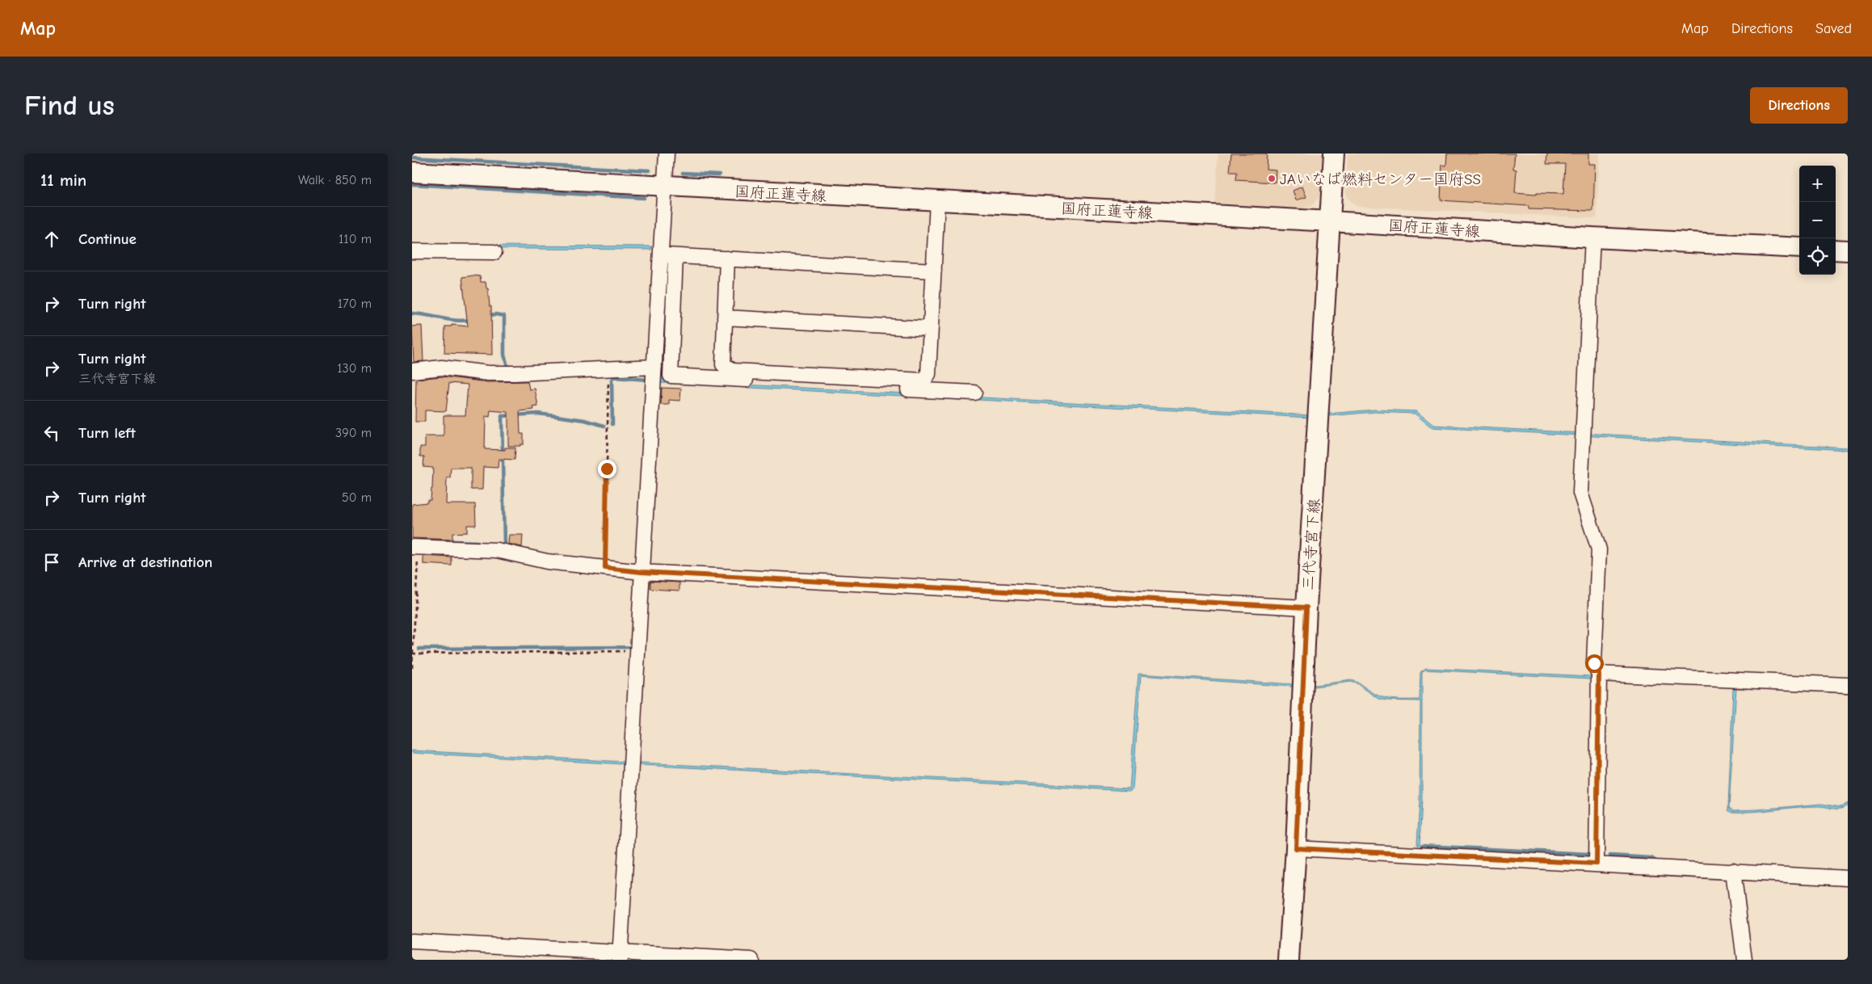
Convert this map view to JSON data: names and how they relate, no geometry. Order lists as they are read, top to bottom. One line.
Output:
{"streets":{"main road":["国府正蓮寺線","三代寺宮下線"]},"crossings":[["国府正蓮寺線","三代寺宮下線"]],"places":["JAいなば燃料センター国府SS"],"page":{"header":"Map","nav":["Map","Directions","Saved"],"buttons":"Directions","title":"Find us","heading":["11 min","Walk · 850 m"],"map_buttons":["+","−"],"list":[["Continue","110 m"],["Turn right","170 m"],["Turn right","三代寺宮下線","130 m"],["Turn left","390 m"],["Turn right","50 m"],"Arrive at destination"]}}
